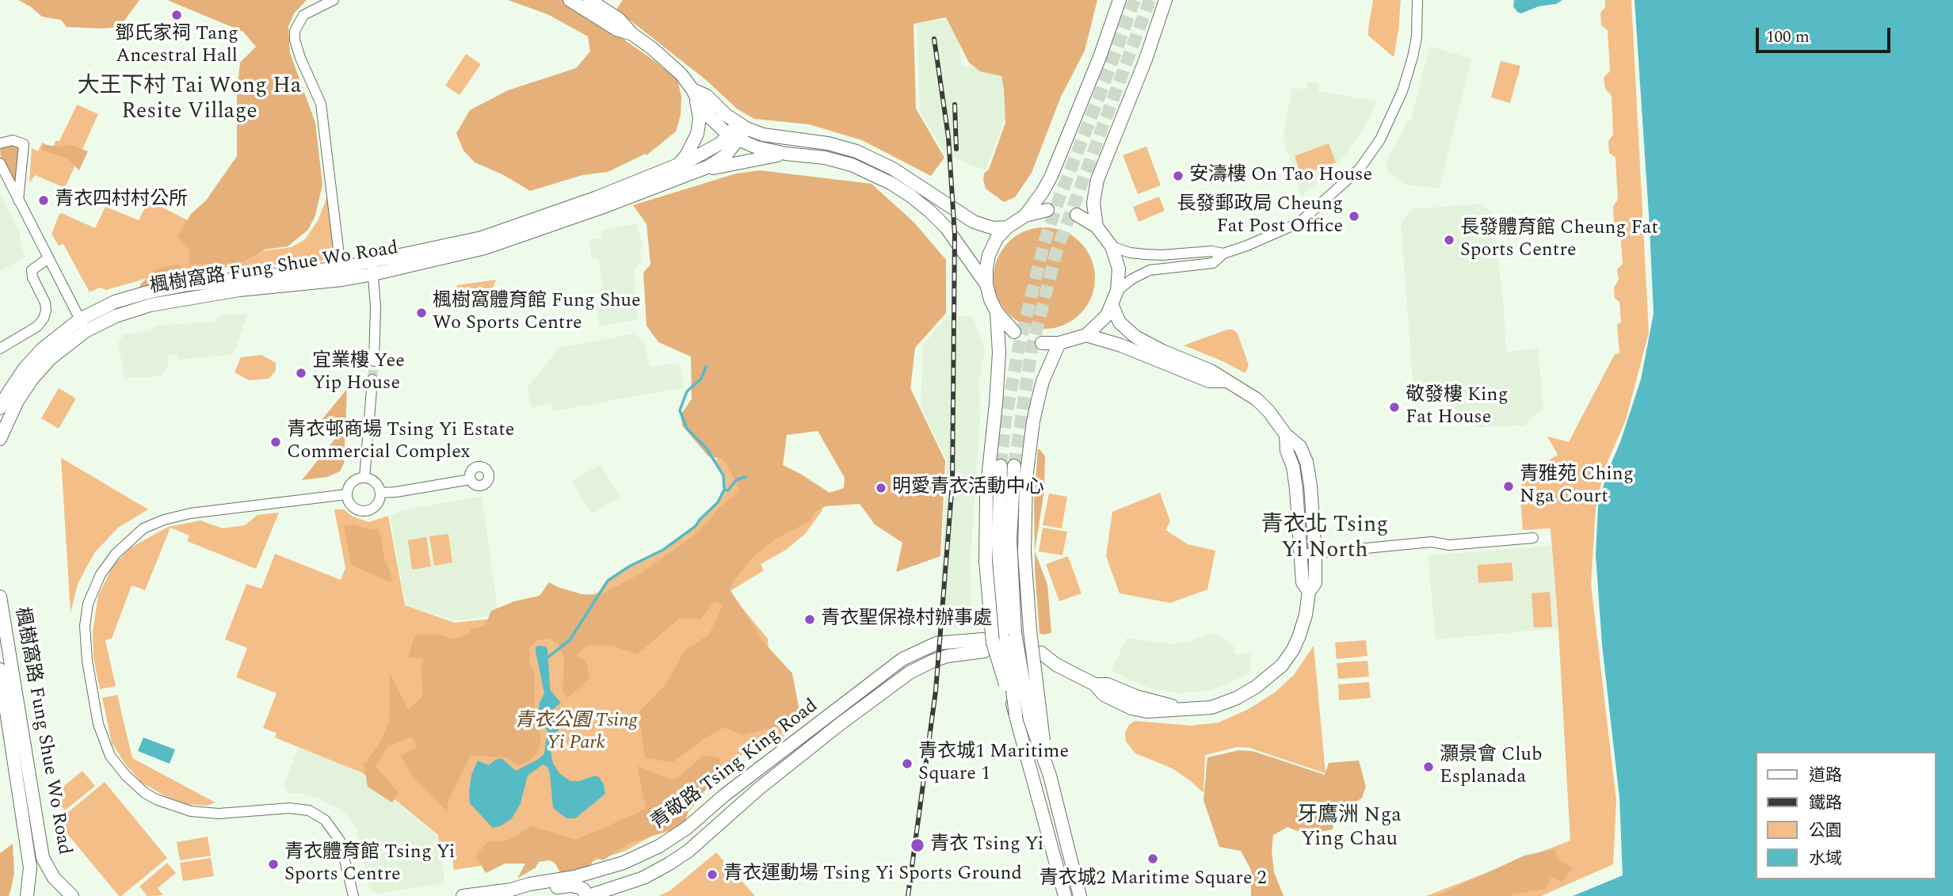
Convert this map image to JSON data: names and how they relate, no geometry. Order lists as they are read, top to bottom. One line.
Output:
{"streets":{"main road":["楓樹窩路 Fung Shue Wo Road","青敬路 Tsing King Road"]},"districts":["大王下村 Tai Wong Ha Resite Village","青衣北 Tsing Yi North","牙鷹洲 Nga Ying Chau"],"parks":["青衣公園 Tsing Yi Park"],"places":["鄧氏家祠 Tang Ancestral Hall","安濤樓 On Tao House","青衣四村村公所","長發郵政局 Cheung Fat Post Office","長發體育館 Cheung Fat Sports Centre","楓樹窩體育館 Fung Shue Wo Sports Centre","宜業樓 Yee Yip House","敬發樓 King Fat House","青衣邨商場 Tsing Yi Estate Commercial Complex","青雅苑 Ching Nga Court","明愛青衣活動中心","青衣聖保祿村辦事處","青衣城1 Maritime Square 1","灝景會 Club Esplanada","青衣 Tsing Yi","青衣城2 Maritime Square 2","青衣體育館 Tsing Yi Sports Centre","青衣運動場 Tsing Yi Sports Ground"],"legend":["道路","鐵路","公園","水域"],"scale_bar":"100 m"}
